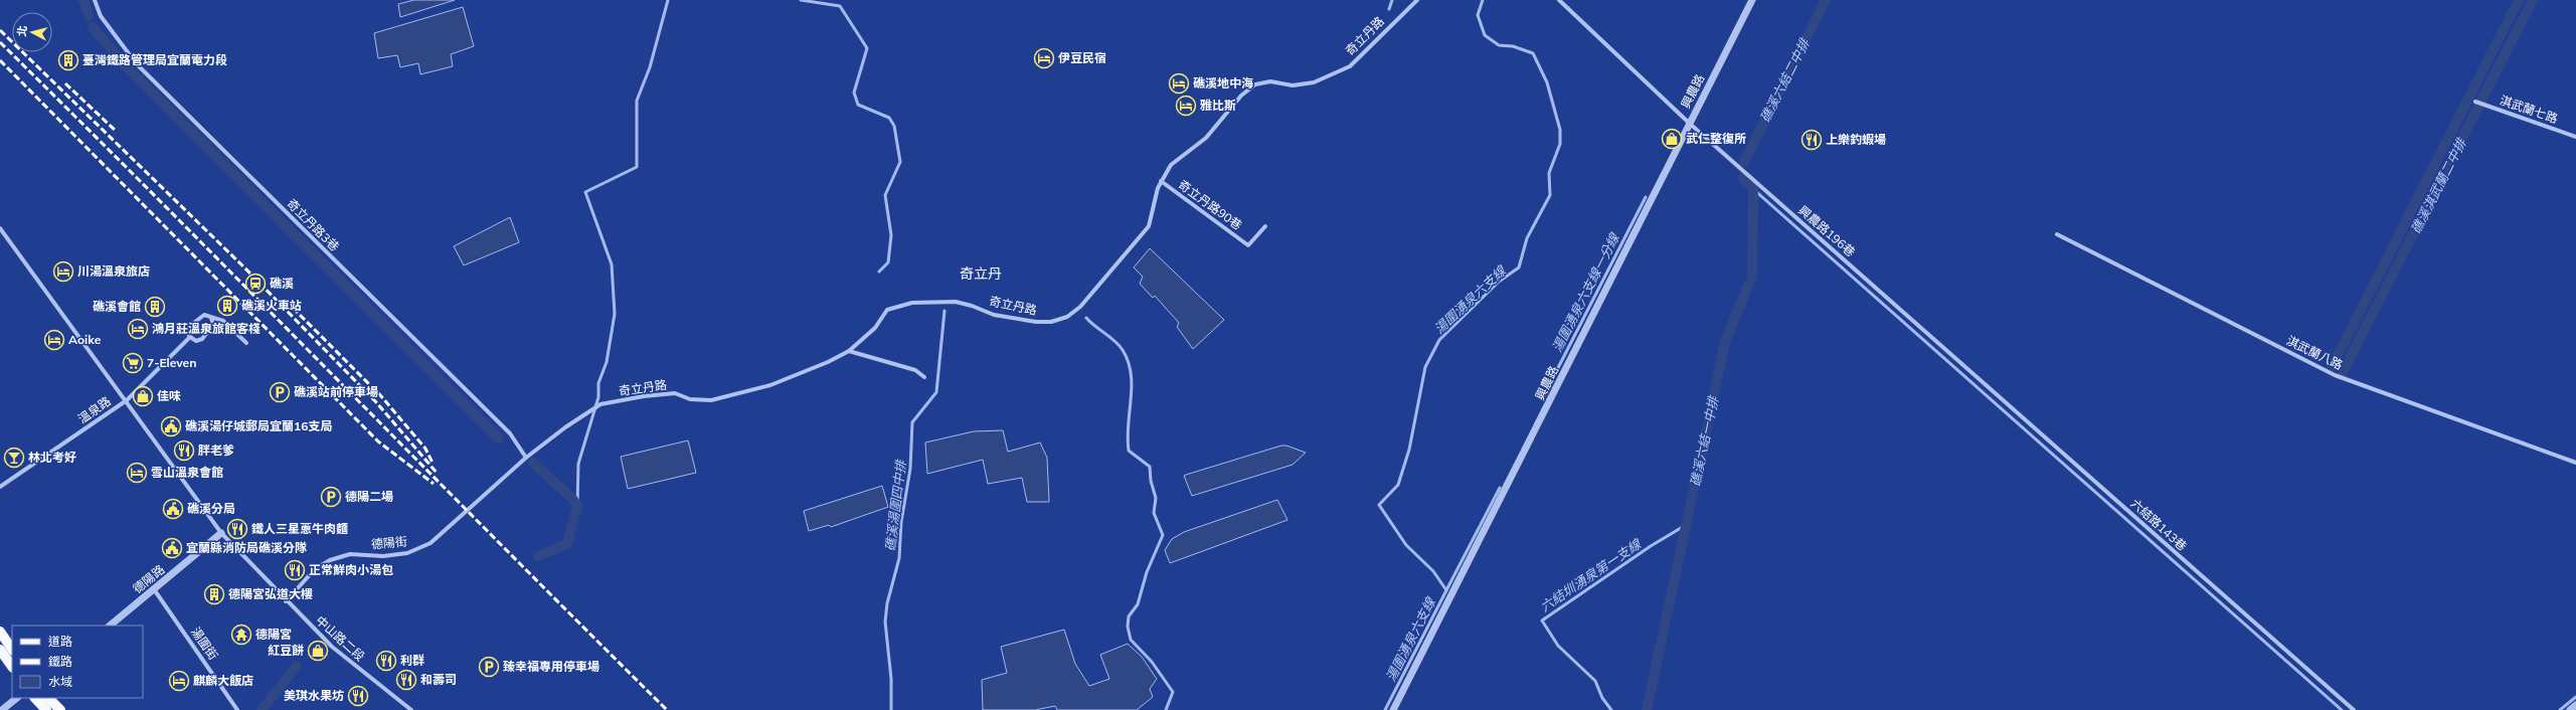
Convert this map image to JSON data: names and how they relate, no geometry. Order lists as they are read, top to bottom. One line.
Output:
{"streets":{"street":["奇立丹路","興農路","淇武蘭七路","奇立丹路90巷","奇立丹路3巷","興農路196巷","淇武蘭八路","溫泉路","六結路143巷","德陽街","德陽路","中山路二段","湯圍街"]},"crossings":[["奇立丹路","奇立丹路90巷"],["奇立丹路","奇立丹路3巷"],["奇立丹路","德陽街"],["興農路","興農路196巷"],["奇立丹路3巷","德陽街"],["興農路196巷","六結路143巷"],["溫泉路","中山路二段"],["德陽街","中山路二段"],["德陽路","中山路二段"],["德陽路","湯圍街"]],"districts":["奇立丹"],"water":["礁溪六結二中排","礁溪淇武蘭二中排","湯圍湧泉六支線一分線","湯圍湧泉六支線","礁溪六結一中排","礁溪湯圍四中排","六結圳湧泉第一支線"],"places":{"hotel":["伊豆民宿","礁溪地中海","雅比斯","川湯溫泉旅店","鴻月莊溫泉旅館客棧","Aoike","雪山溫泉會館","麒麟大飯店"],"building":["臺灣鐵路管理局宜蘭電力段","礁溪火車站","礁溪會館","德陽宮弘道大樓"],"shop":["武仁整復所","佳味","紅豆餅"],"restaurant":["上樂釣蝦場","胖老爹","鐵人三星蔥牛肉麵","正常鮮肉小湯包","利群","和壽司","美琪水果坊"],"station":["礁溪"],"supermarket":["7-Eleven"],"parking":["礁溪站前停車場","德陽二場","臻幸福專用停車場"],"public building":["礁溪湯仔城郵局宜蘭16支局","礁溪分局","宜蘭縣消防局礁溪分隊"],"bar":["林北考好"],"temple":["德陽宮"]},"legend":["道路","鐵路","水域"],"north":"left"}
